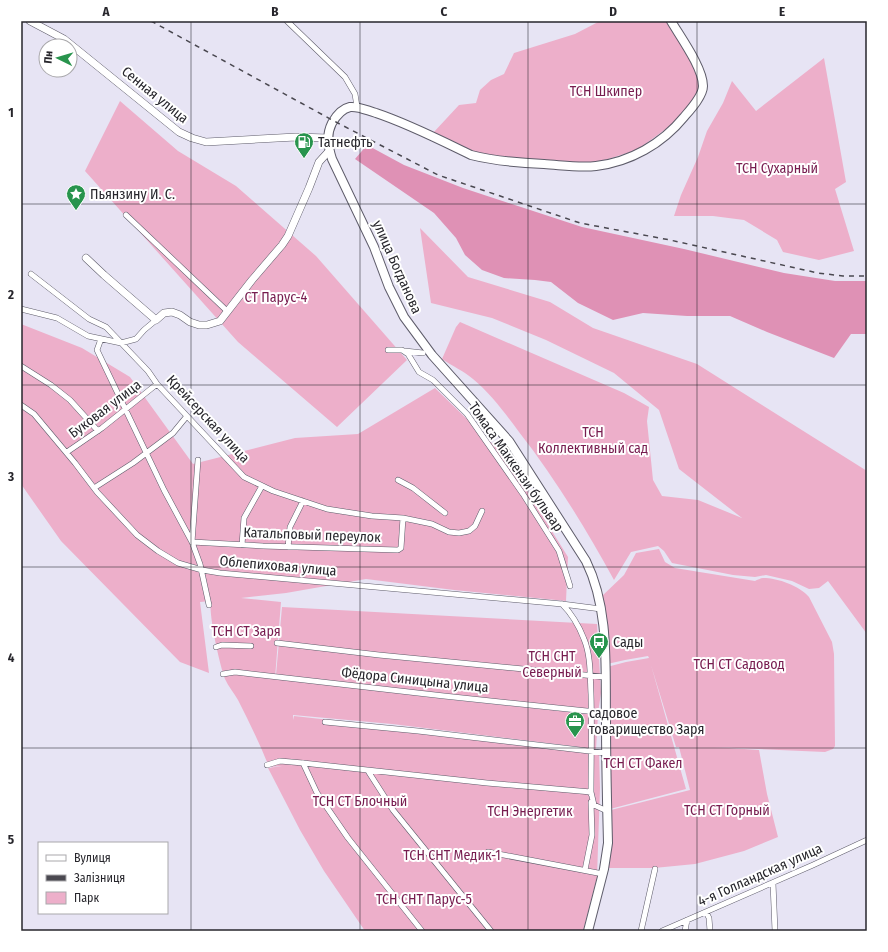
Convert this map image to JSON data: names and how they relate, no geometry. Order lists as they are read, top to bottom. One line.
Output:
{"streets":{"main road":["улица Богданова"],"street":["Сенная улица","Буковая улица","Крейсерская улица","Томаса Маккензи бульвар","Катальповый переулок","Облепиховая улица","Фёдора Синицына улица","4-я Голландская улица"]},"crossings":[["Сенная улица","улица Богданова"],["улица Богданова","Облепиховая улица"],["улица Богданова","Фёдора Синицына улица"],["Буковая улица","Крейсерская улица"],["Буковая улица","Облепиховая улица"],["Крейсерская улица","Катальповый переулок"]],"parks":["ТСН Шкипер","ТСН Сухарный","СТ Парус-4","ТСН Коллективный сад","ТСН СТ Заря","ТСН СНТ Северный","ТСН СТ Садовод","ТСН СТ Факел","ТСН СТ Блочный","ТСН СТ Горный","ТСН Энергетик","ТСН СНТ Медик-1","ТСН СНТ Парус-5"],"places":{"fuel station":["Татнефть"],"place":["Пьянзину И. С."],"bus stop":["Сады"],"office":["садовое товарищество Заря"]},"legend":["Вулиця","Залізниця","Парк"],"north":"left","grid":{"columns":["A","B","C","D","E"],"rows":["1","2","3","4","5"]}}
